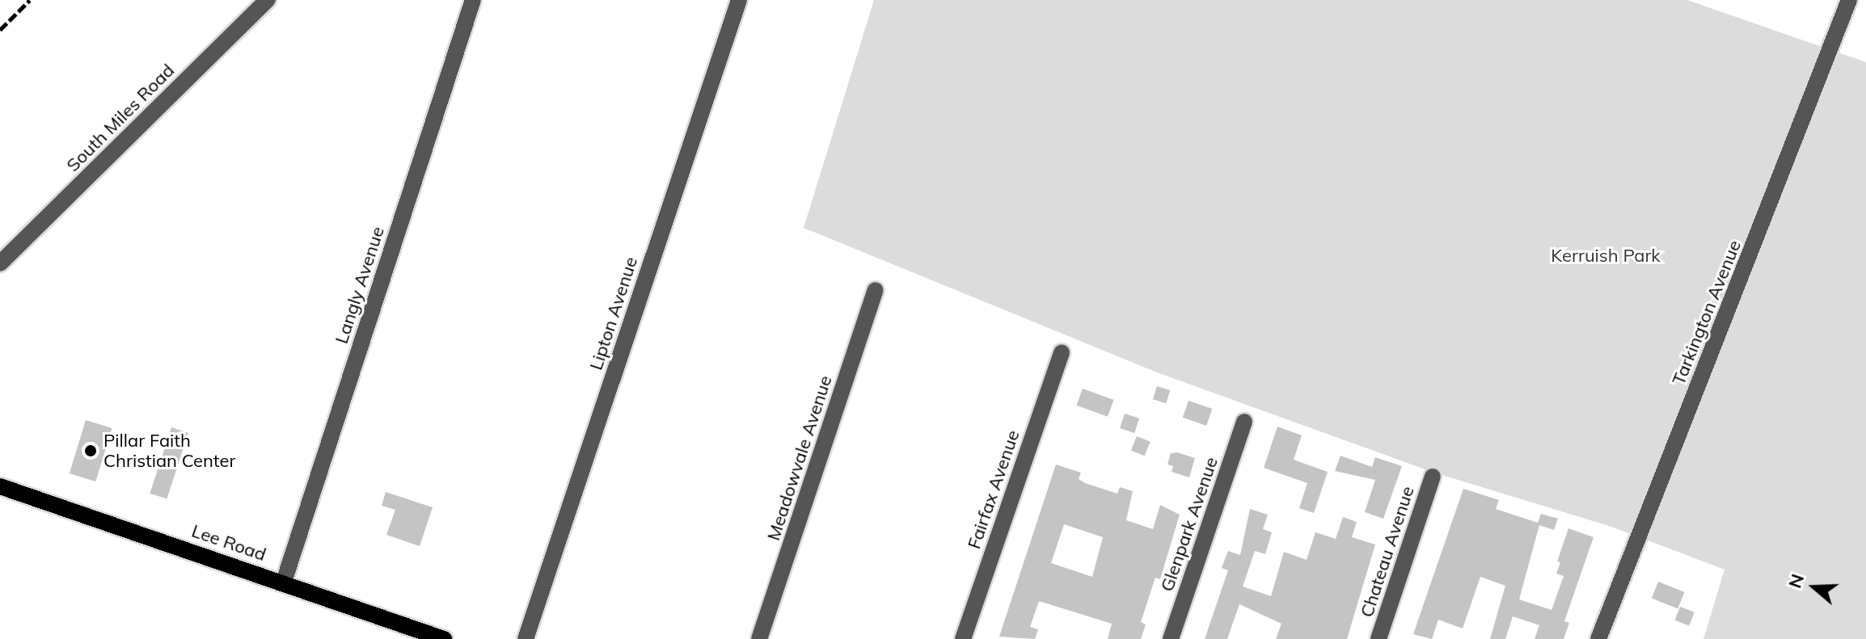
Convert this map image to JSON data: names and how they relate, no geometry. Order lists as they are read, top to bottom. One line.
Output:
{"streets":{"main road":["Lee Road"],"street":["South Miles Road","Langly Avenue","Tarkington Avenue","Lipton Avenue","Meadowvale Avenue","Fairfax Avenue","Glenpark Avenue","Chateau Avenue"]},"crossings":[["Langly Avenue","Lee Road"]],"parks":["Kerruish Park"],"places":["Pillar Faith Christian Center"],"north":"left"}
